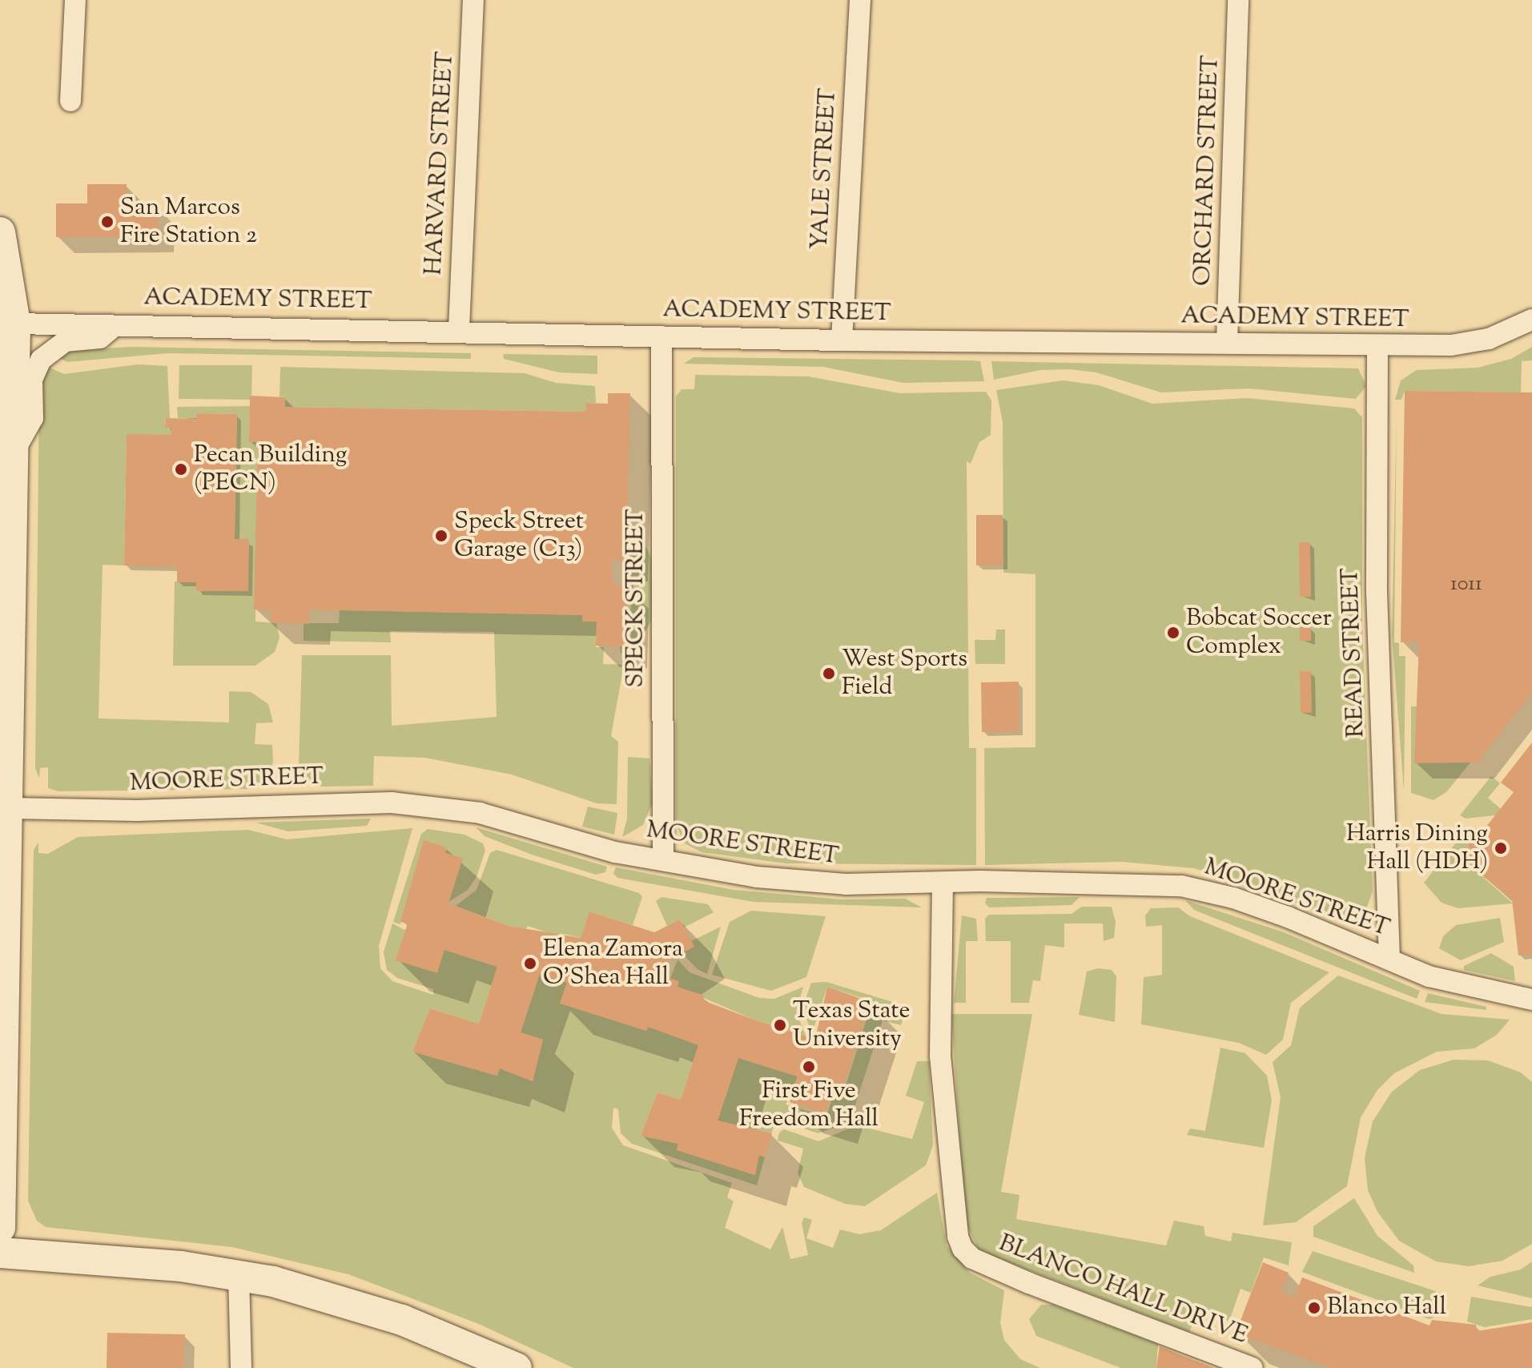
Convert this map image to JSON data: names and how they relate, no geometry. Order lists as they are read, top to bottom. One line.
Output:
{"streets":{"street":["HARVARD STREET","YALE STREET","ORCHARD STREET","ACADEMY STREET","SPECK STREET","READ STREET","MOORE STREET","BLANCO HALL DRIVE"]},"crossings":[["HARVARD STREET","ACADEMY STREET"],["YALE STREET","ACADEMY STREET"],["ORCHARD STREET","ACADEMY STREET"],["ACADEMY STREET","SPECK STREET"],["ACADEMY STREET","READ STREET"],["SPECK STREET","MOORE STREET"],["READ STREET","MOORE STREET"],["MOORE STREET","BLANCO HALL DRIVE"]],"places":["San Marcos Fire Station 2","Pecan Building (PECN)","Speck Street Garage (C13)","Bobcat Soccer Complex","West Sports Field","Harris Dining Hall (HDH)","Elena Zamora O'Shea Hall","Texas State University","First Five Freedom Hall","Blanco Hall"],"house_numbers":["1011"]}
